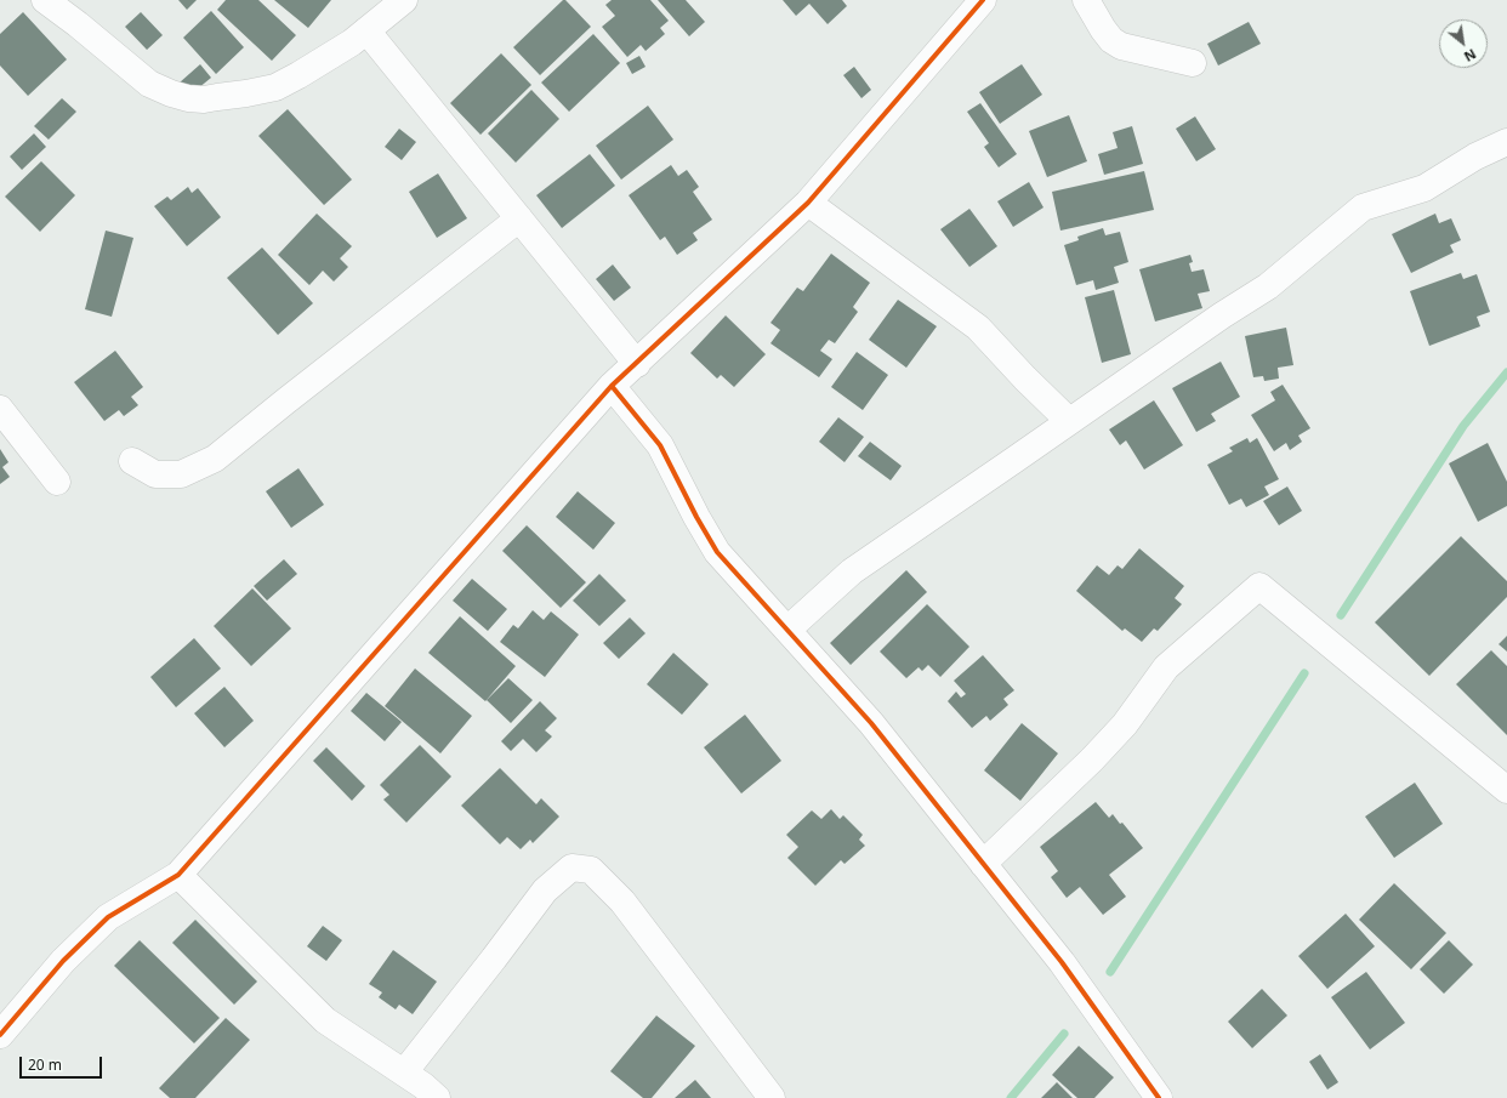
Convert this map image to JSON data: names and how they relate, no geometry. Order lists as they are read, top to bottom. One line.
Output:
{"scale_bar":"20 m","north":"bottom right"}
